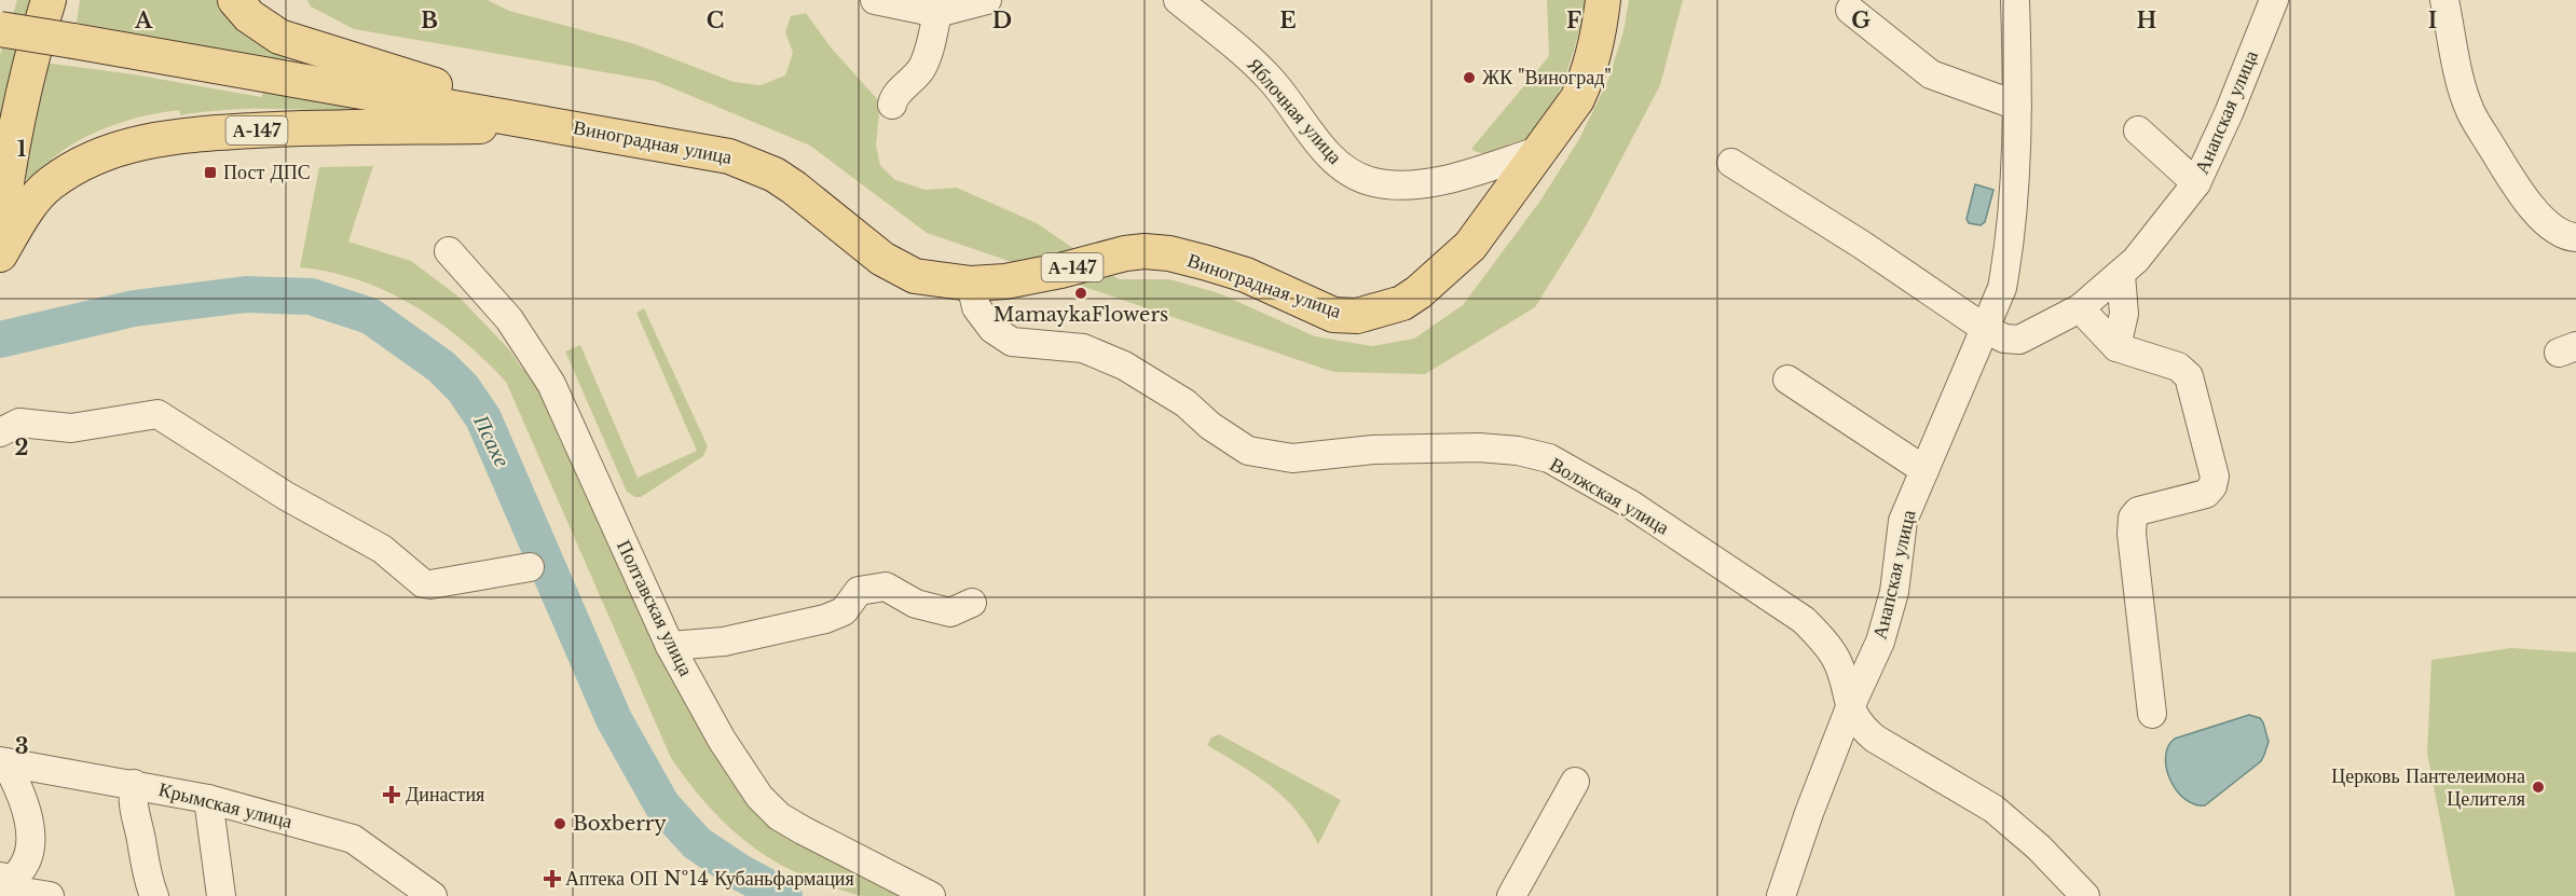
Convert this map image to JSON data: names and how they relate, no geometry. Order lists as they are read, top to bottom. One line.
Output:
{"streets":{"main road":["А-147","Виноградная улица"],"street":["Яблочная улица","Анапская улица","Волжская улица","Полтавская улица","Крымская улица"]},"crossings":[["Яблочная улица","Виноградная улица"],["Анапская улица","Волжская улица"],["А-147","Виноградная улица"],["Виноградная улица","Волжская улица"]],"water":["Псахе"],"places":{"other":["ЖК \"Виноград\"","MamaykaFlowers","Церковь Пантелеимона Целителя","Boxberry"],"transit":["Пост ДПС"],"health":["Династия","Аптека ОП №14 Кубаньфармация"]},"grid":{"columns":["A","B","C","D","E","F","G","H","I"],"rows":["1","2","3"]}}
